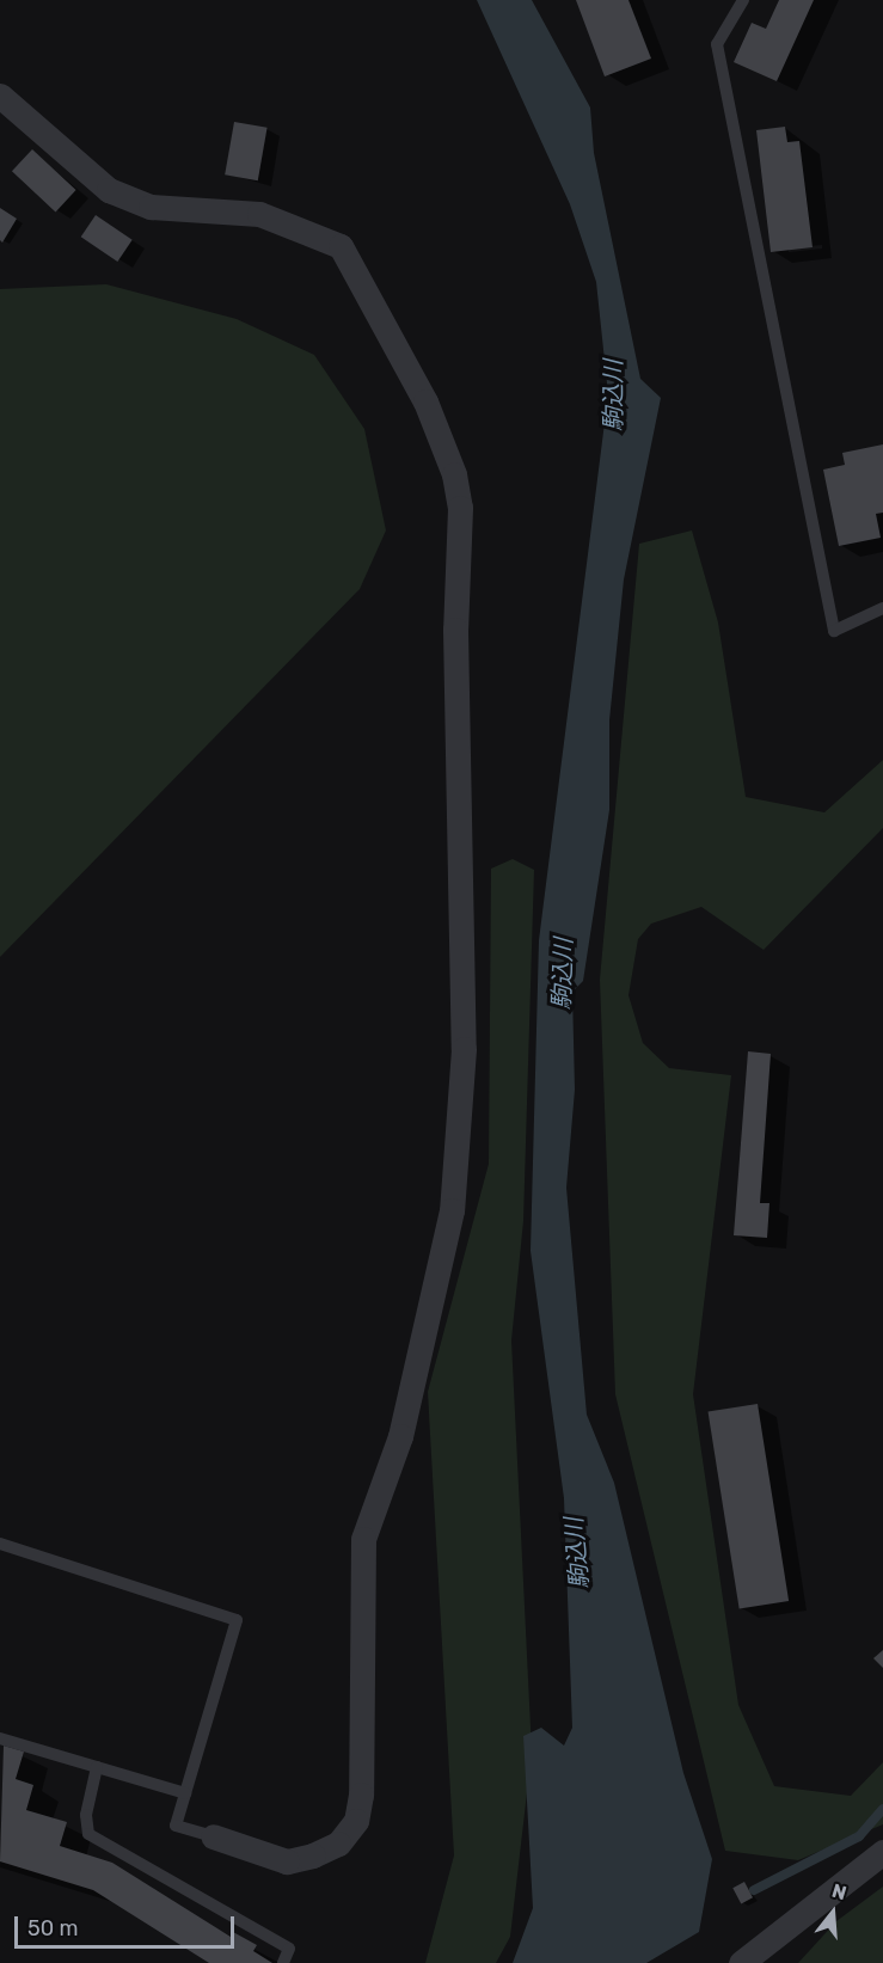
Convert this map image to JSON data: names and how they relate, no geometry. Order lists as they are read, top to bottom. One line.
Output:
{"water":["駒込川"],"scale_bar":"50 m","north":"top"}
